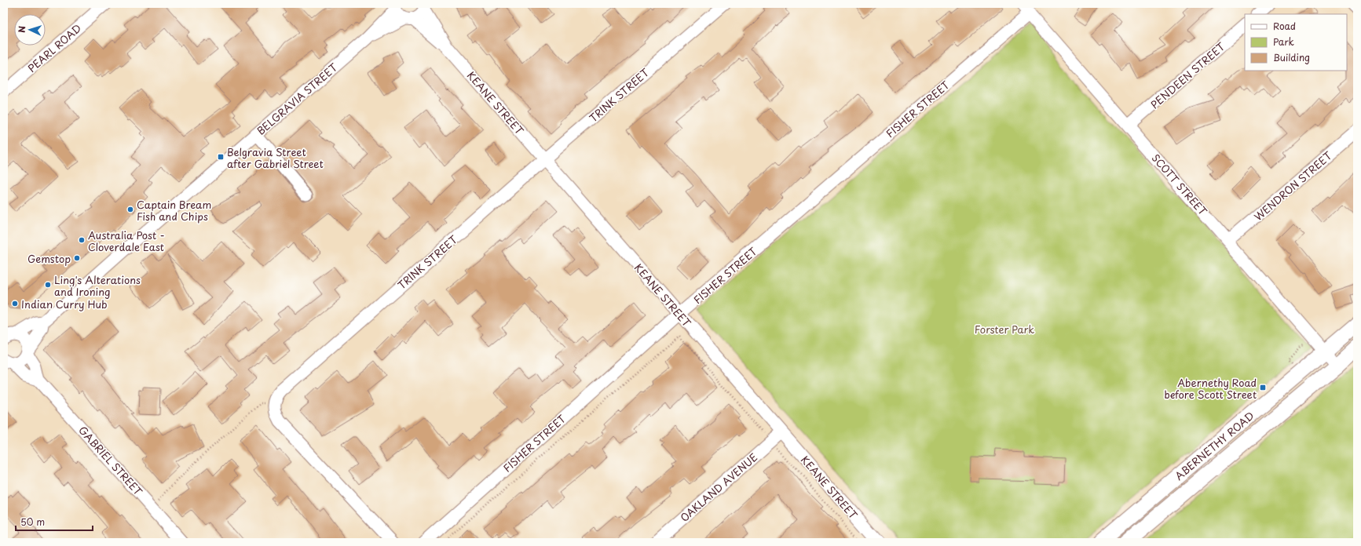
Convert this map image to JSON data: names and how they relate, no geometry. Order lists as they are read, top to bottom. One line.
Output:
{"streets":{"main road":["ABERNETHY ROAD"],"street":["PEARL ROAD","PENDEEN STREET","TRINK STREET","BELGRAVIA STREET","KEANE STREET","FISHER STREET","SCOTT STREET","WENDRON STREET","GABRIEL STREET","OAKLAND AVENUE"]},"crossings":[["PENDEEN STREET","SCOTT STREET"],["TRINK STREET","KEANE STREET"],["BELGRAVIA STREET","KEANE STREET"],["BELGRAVIA STREET","GABRIEL STREET"],["KEANE STREET","FISHER STREET"],["KEANE STREET","OAKLAND AVENUE"],["FISHER STREET","SCOTT STREET"],["SCOTT STREET","WENDRON STREET"],["SCOTT STREET","ABERNETHY ROAD"]],"parks":["Forster Park"],"places":{"transit":["Belgravia Street after Gabriel Street","Abernethy Road before Scott Street"],"other":["Captain Bream Fish and Chips","Australia Post - Cloverdale East","Gemstop","Ling's Alterations and Ironing","Indian Curry Hub"]},"legend":["Road","Park","Building"],"scale_bar":"50 m","north":"left"}
